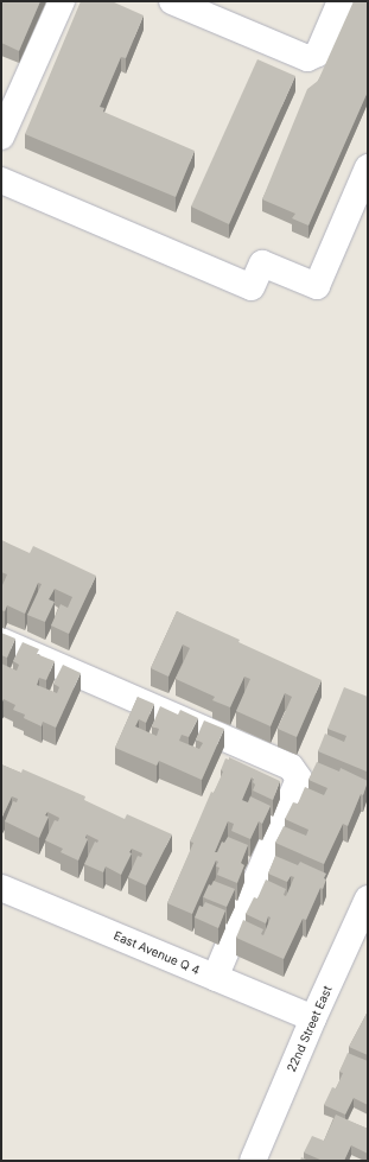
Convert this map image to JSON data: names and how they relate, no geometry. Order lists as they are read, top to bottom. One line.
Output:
{"streets":{"street":["East Avenue Q 4","22nd Street East"]},"crossings":[["East Avenue Q 4","22nd Street East"]]}
